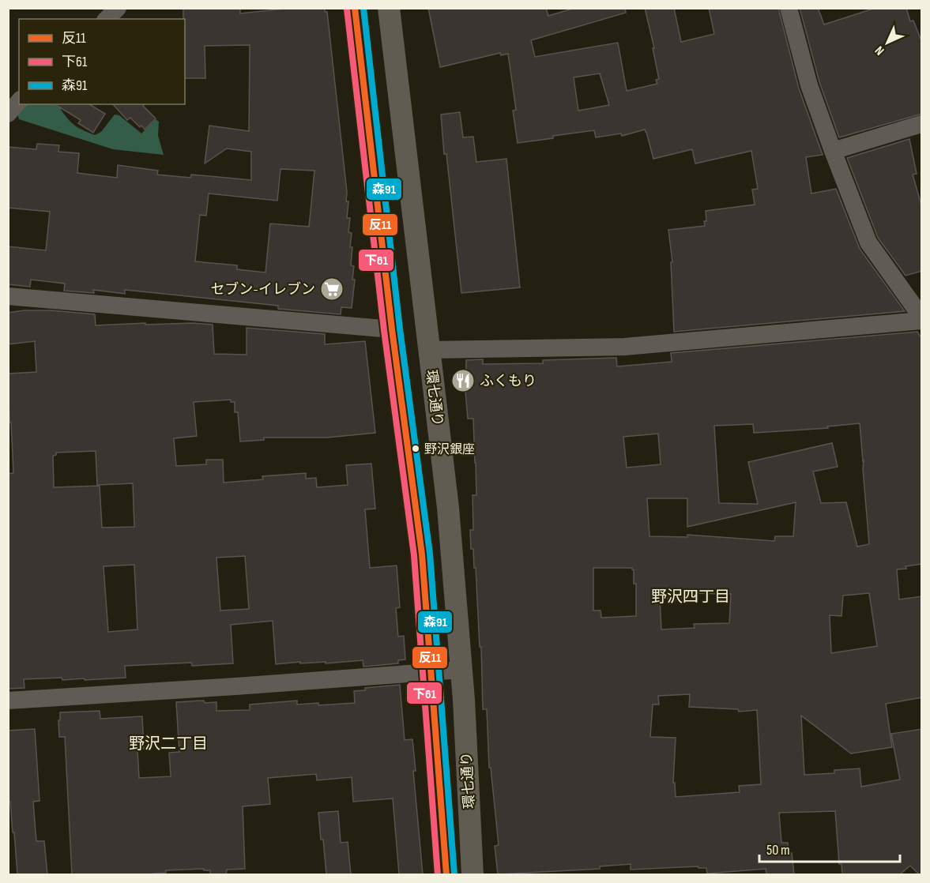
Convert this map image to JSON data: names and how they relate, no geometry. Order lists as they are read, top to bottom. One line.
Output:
{"streets":{"main road":["環七通り"]},"districts":["野沢四丁目","野沢二丁目"],"places":{"supermarket":["セブン-イレブン"],"restaurant":["ふくもり"],"other":["野沢銀座"]},"lines":["transit line 反11","transit line 森91","transit line 下61"],"legend":["反11","下61","森91"],"scale_bar":"50 m","north":"bottom left"}
